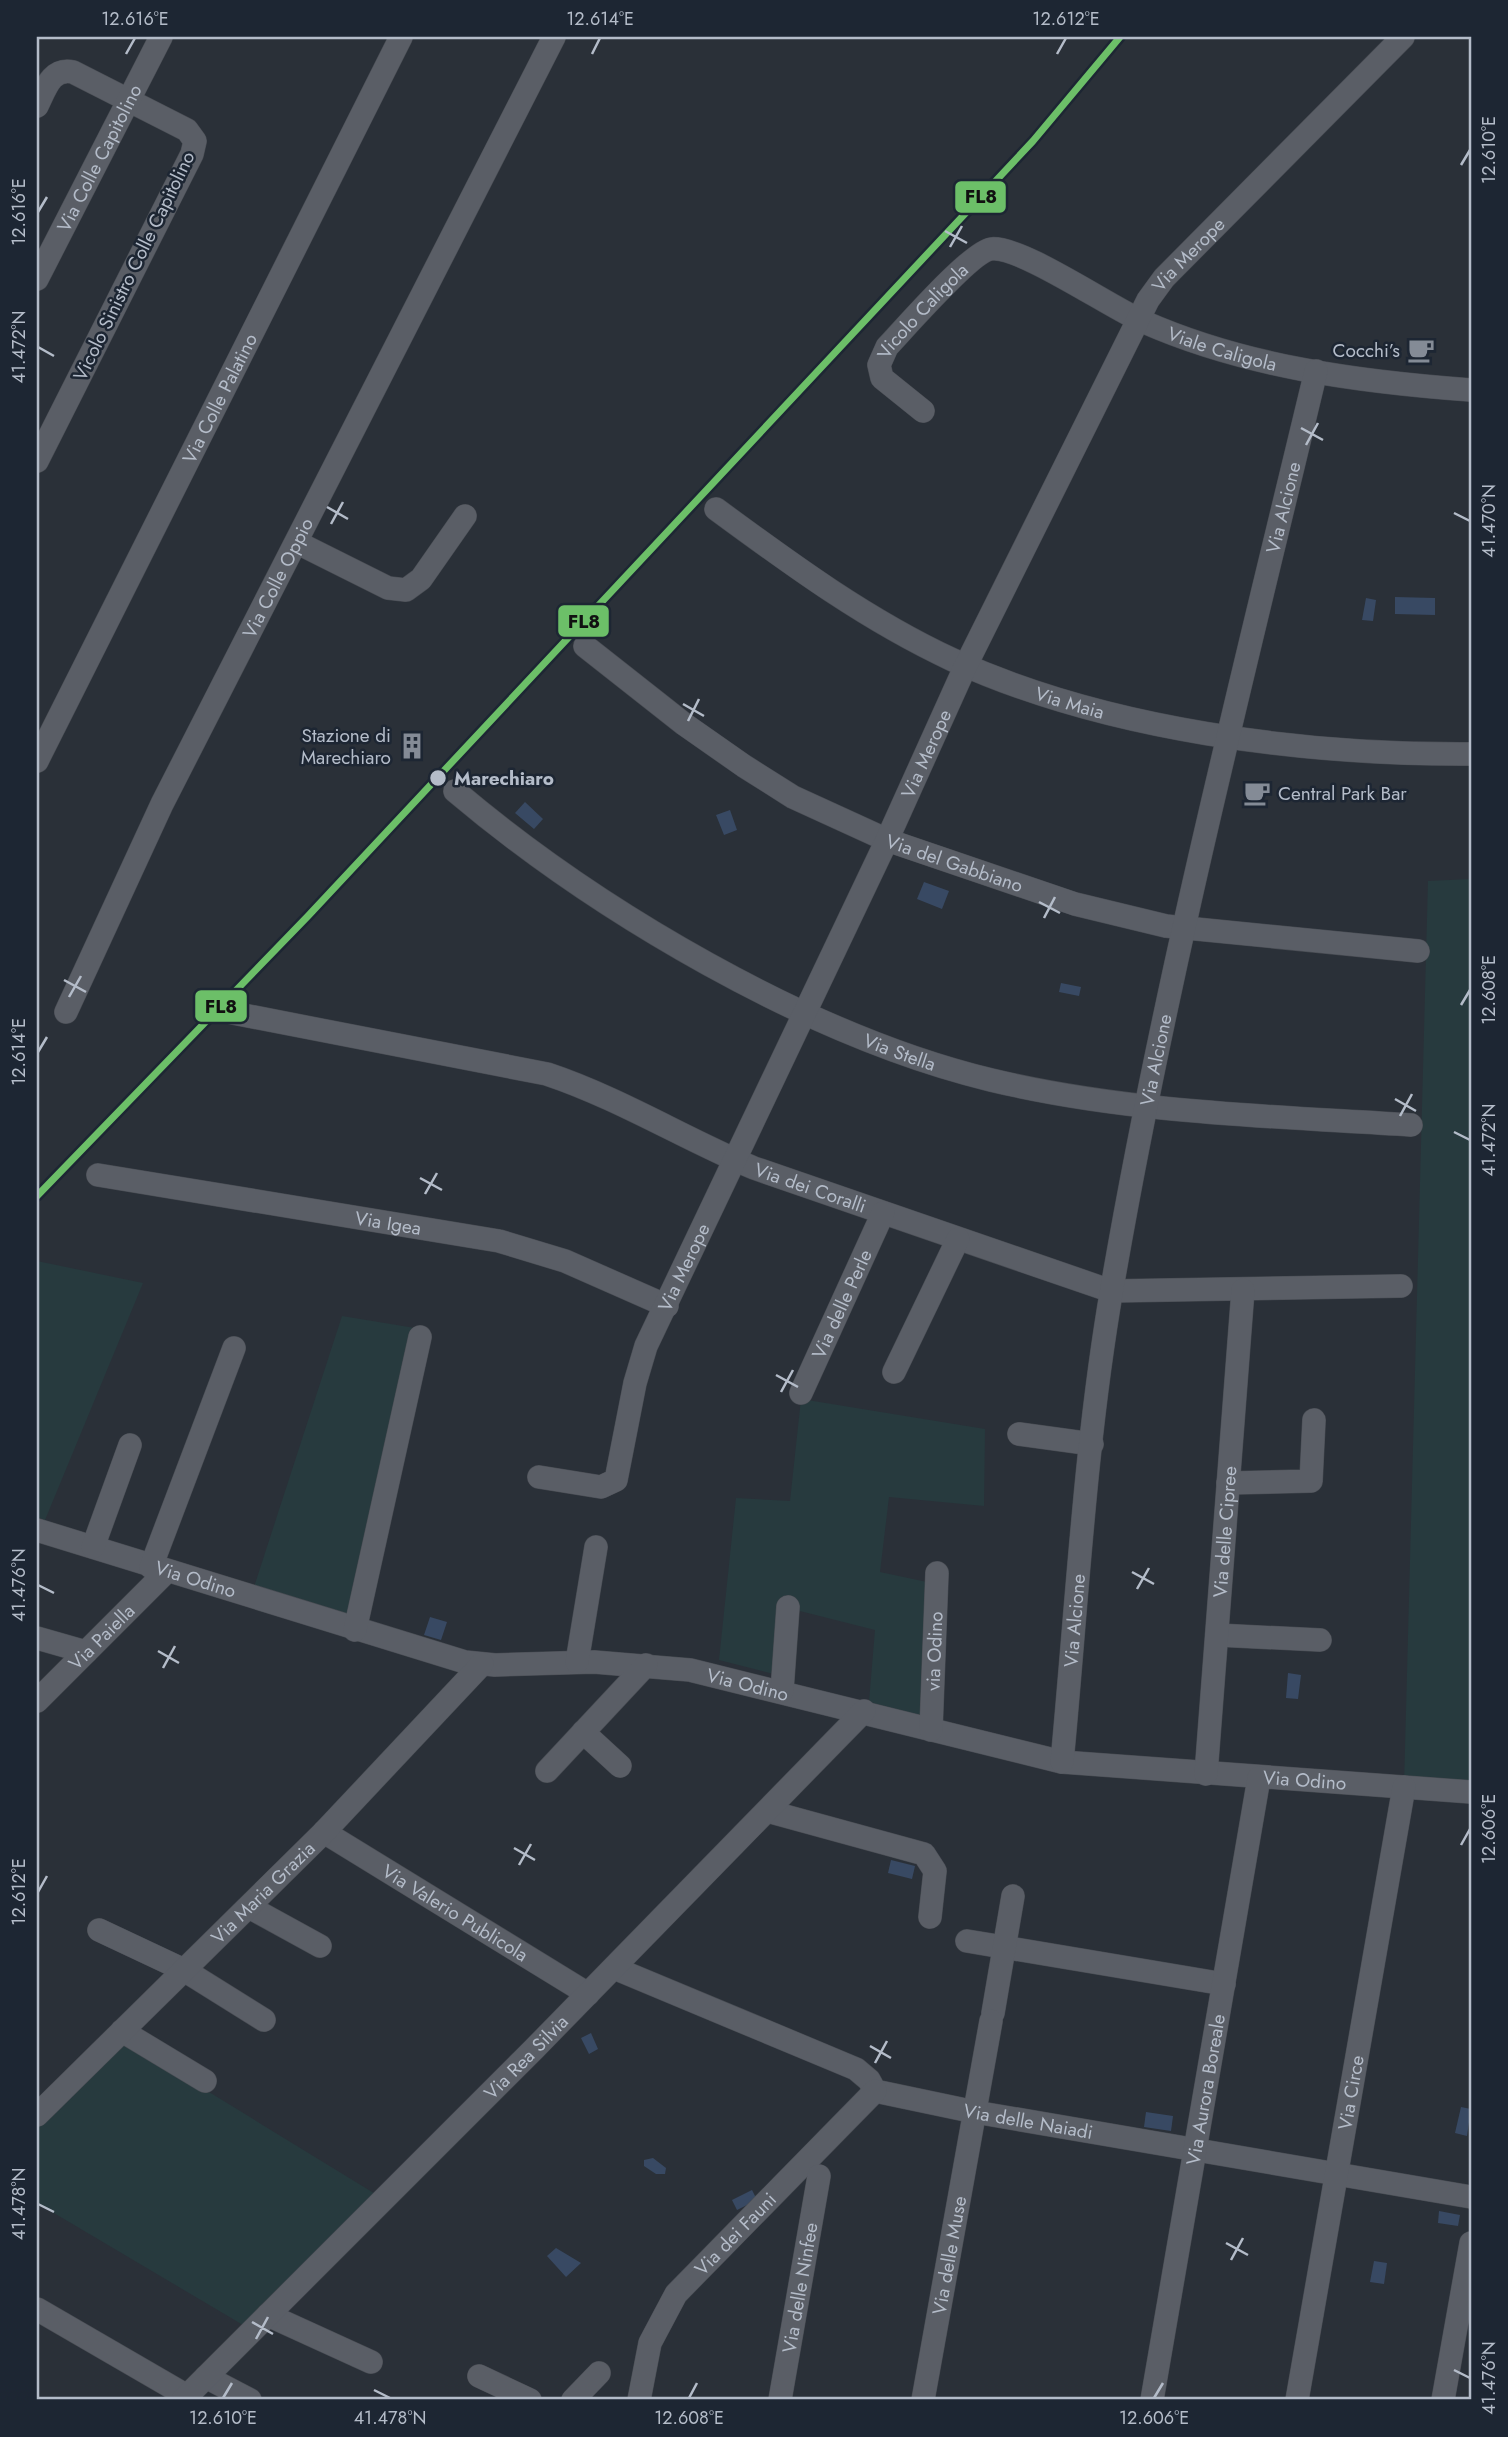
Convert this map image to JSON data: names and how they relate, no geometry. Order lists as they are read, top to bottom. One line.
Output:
{"streets":{"street":["Via Colle Capitolino","Via Merope","Vicolo Sinistro Colle Capitolino","Vicolo Caligola","Viale Caligola","Via Colle Palatino","Via Alcione","Via Colle Oppio","Via Maia","Via del Gabbiano","Via Stella","Via dei Coralli","Via Igea","Via delle Perle","Via delle Cipree","Via Odino","Via Paiella","via Odino","Via Maria Grazia","Via Valerio Publicola","Via Rea Silvia","Via Aurora Boreale","Via Circe","Via delle Naiadi","Via dei Fauni","Via delle Muse","Via delle Ninfee"]},"crossings":[["Via Colle Capitolino","Vicolo Sinistro Colle Capitolino"],["Via Merope","Viale Caligola"],["Via Merope","Via Maia"],["Via Merope","Via del Gabbiano"],["Via Merope","Via Stella"],["Via Merope","Via dei Coralli"],["Via Merope","Via Igea"],["Vicolo Caligola","Viale Caligola"],["Viale Caligola","Via Alcione"],["Via Alcione","Via Maia"],["Via Alcione","Via del Gabbiano"],["Via Alcione","Via Stella"],["Via Alcione","Via dei Coralli"],["Via Alcione","Via Odino"],["Via dei Coralli","Via delle Perle"],["Via dei Coralli","Via delle Cipree"],["Via delle Cipree","Via Odino"],["Via Odino","Via Paiella"],["Via Odino","via Odino"],["Via Odino","Via Maria Grazia"],["Via Odino","Via Rea Silvia"],["Via Odino","Via Aurora Boreale"],["Via Odino","Via Circe"],["Via Maria Grazia","Via Valerio Publicola"],["Via Valerio Publicola","Via Rea Silvia"],["Via Aurora Boreale","Via delle Naiadi"],["Via Circe","Via delle Naiadi"],["Via delle Naiadi","Via dei Fauni"],["Via delle Naiadi","Via delle Muse"]],"places":{"cafe":["Cocchi’s","Central Park Bar"],"building":["Stazione di Marechiaro"],"other":["Marechiaro"]},"lines":["transit line FL8"],"coordinates":["12.616°E","12.614°E","12.612°E","12.610°E","41.472°N","41.470°N","12.608°E","41.476°N","12.606°E","41.478°N"]}
